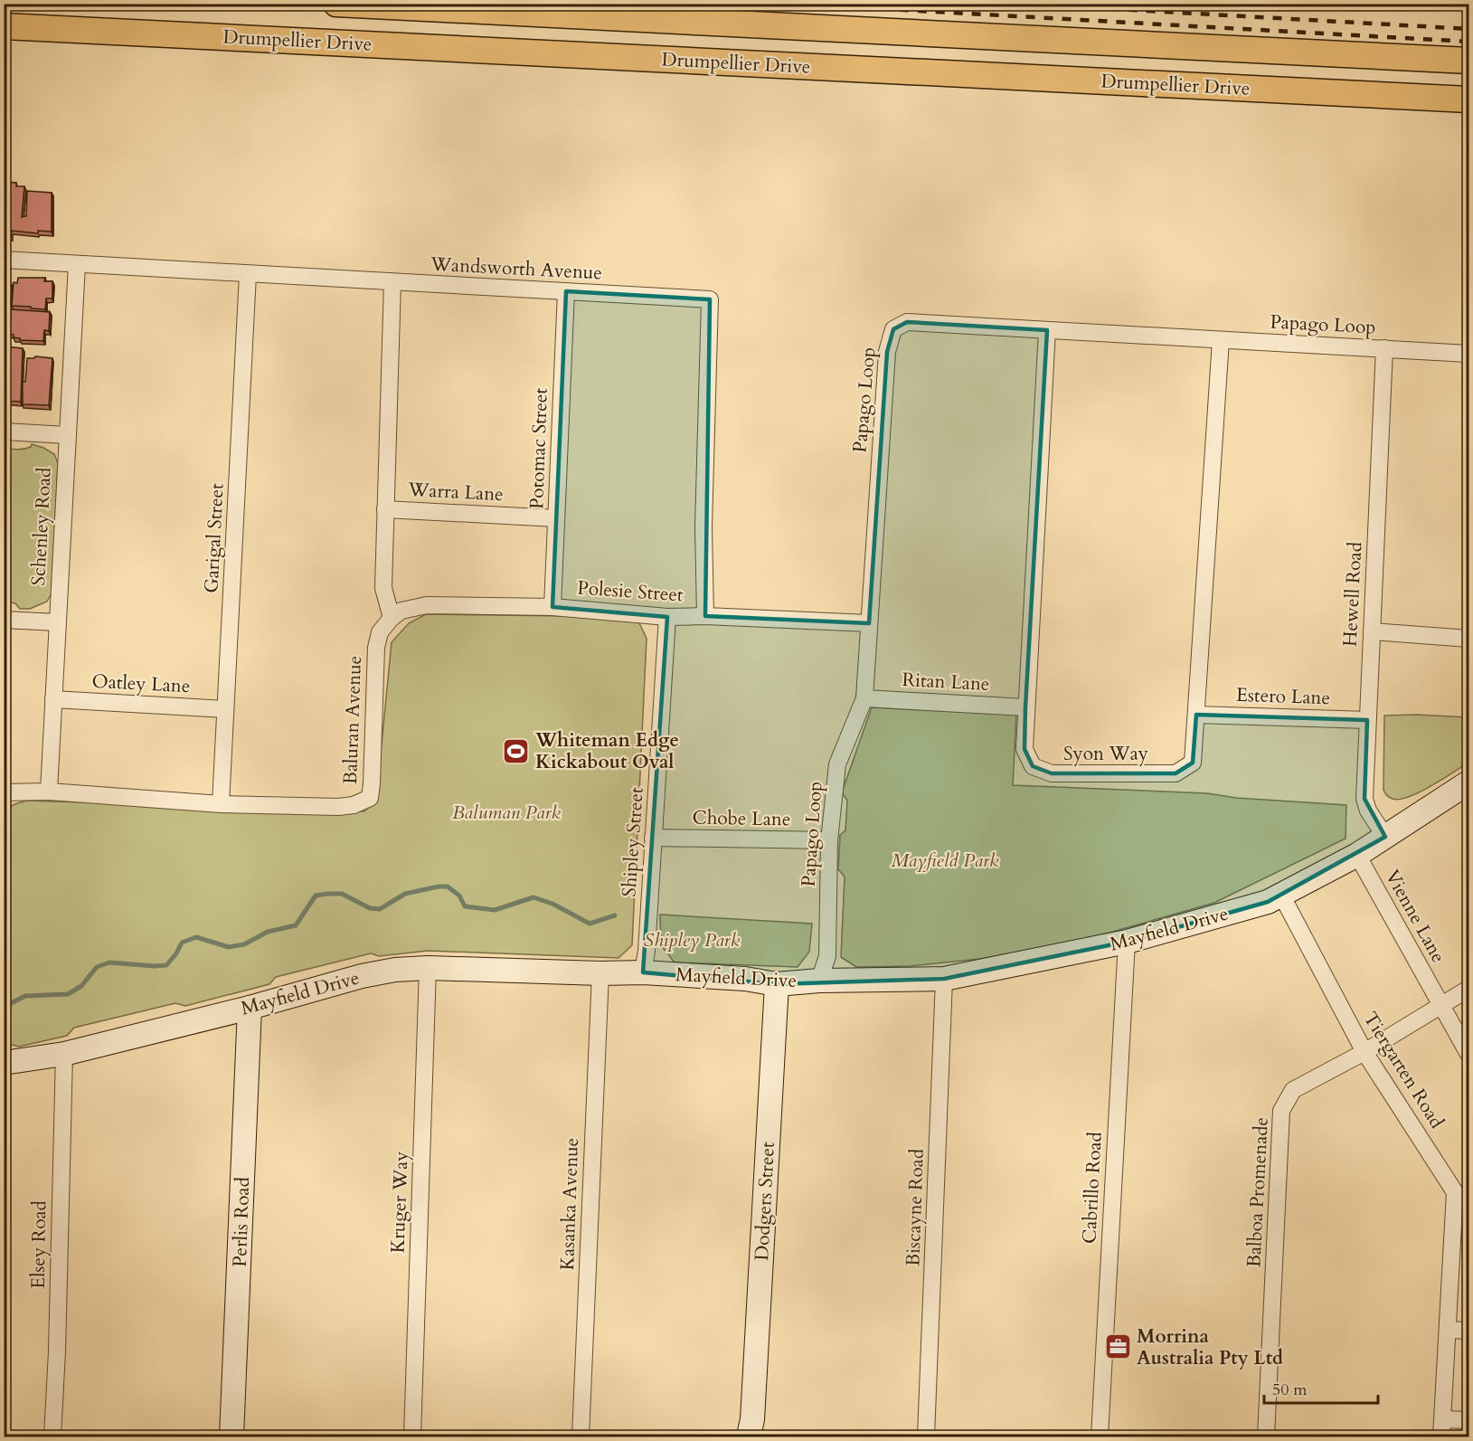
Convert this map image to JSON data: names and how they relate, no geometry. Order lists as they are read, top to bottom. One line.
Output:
{"streets":{"main road":["Drumpellier Drive"],"street":["Wandsworth Avenue","Papago Loop","Potomac Street","Warra Lane","Schenley Road","Garigal Street","Polesie Street","Hewell Road","Ritan Lane","Oatley Lane","Estero Lane","Baluran Avenue","Syon Way","Chobe Lane","Shipley Street","Vienne Lane","Mayfield Drive","Tiergarten Road","Cabrillo Road","Balboa Promenade","Dodgers Street","Kruger Way","Kasanka Avenue","Biscayne Road","Perlis Road","Elsey Road"]},"crossings":[["Wandsworth Avenue","Potomac Street"],["Wandsworth Avenue","Schenley Road"],["Wandsworth Avenue","Garigal Street"],["Wandsworth Avenue","Polesie Street"],["Papago Loop","Polesie Street"],["Papago Loop","Hewell Road"],["Papago Loop","Ritan Lane"],["Papago Loop","Syon Way"],["Papago Loop","Chobe Lane"],["Papago Loop","Mayfield Drive"],["Potomac Street","Warra Lane"],["Potomac Street","Polesie Street"],["Schenley Road","Oatley Lane"],["Schenley Road","Baluran Avenue"],["Garigal Street","Oatley Lane"],["Garigal Street","Baluran Avenue"],["Polesie Street","Baluran Avenue"],["Polesie Street","Shipley Street"],["Hewell Road","Estero Lane"],["Hewell Road","Mayfield Drive"],["Ritan Lane","Syon Way"],["Estero Lane","Syon Way"],["Chobe Lane","Shipley Street"],["Shipley Street","Mayfield Drive"],["Vienne Lane","Mayfield Drive"],["Vienne Lane","Balboa Promenade"],["Mayfield Drive","Tiergarten Road"],["Mayfield Drive","Cabrillo Road"],["Mayfield Drive","Dodgers Street"],["Mayfield Drive","Kruger Way"],["Mayfield Drive","Kasanka Avenue"],["Mayfield Drive","Biscayne Road"],["Mayfield Drive","Perlis Road"],["Mayfield Drive","Elsey Road"],["Tiergarten Road","Balboa Promenade"]],"parks":["Baluman Park","Mayfield Park","Shipley Park"],"places":{"sports":["Whiteman Edge Kickabout Oval"],"office":["Morrina Australia Pty Ltd"]},"scale_bar":"50 m"}
